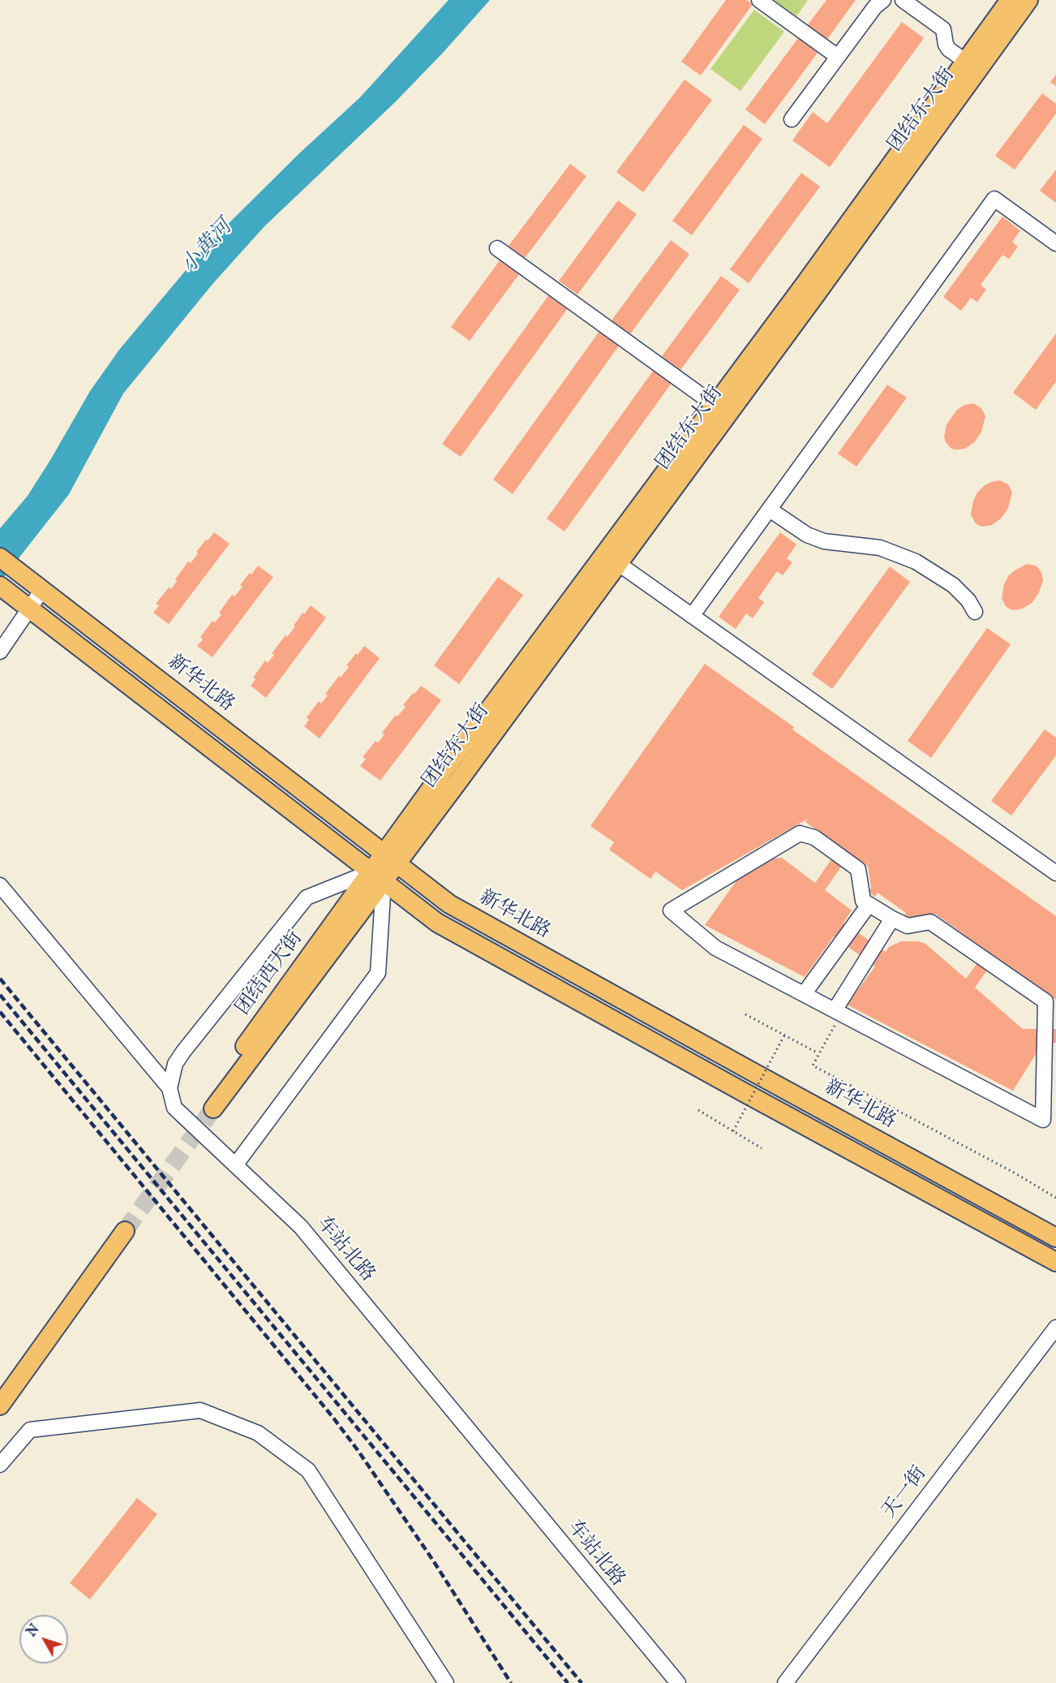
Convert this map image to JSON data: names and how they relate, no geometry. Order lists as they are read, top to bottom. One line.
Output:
{"streets":{"main road":["团结东大街","新华北路","团结西大街"],"street":["车站北路","天一街"]},"crossings":[["团结东大街","新华北路"],["团结东大街","团结西大街"]],"water":["小黄河"],"north":"top left"}
